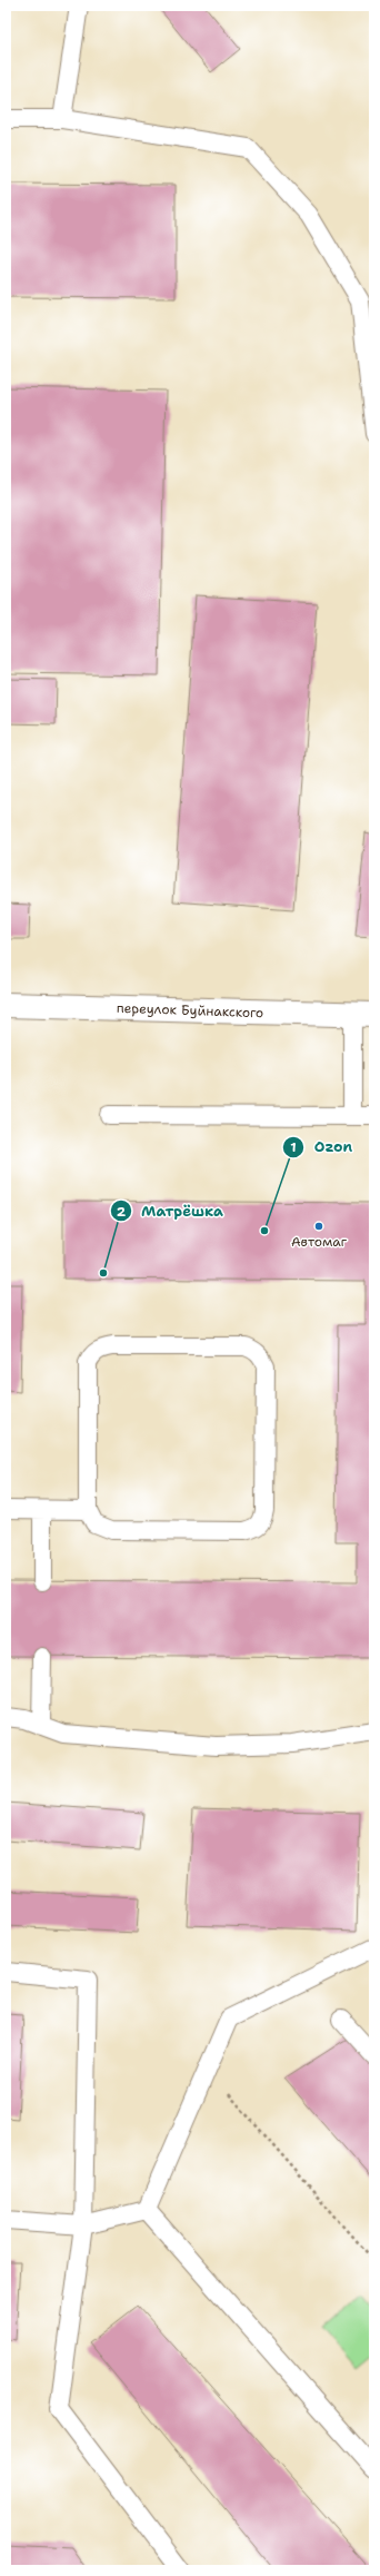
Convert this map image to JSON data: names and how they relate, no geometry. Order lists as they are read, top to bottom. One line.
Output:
{"streets":{"street":["переулок Буйнакского"]},"places":["Автомаг","Ozon","Матрёшка"]}
